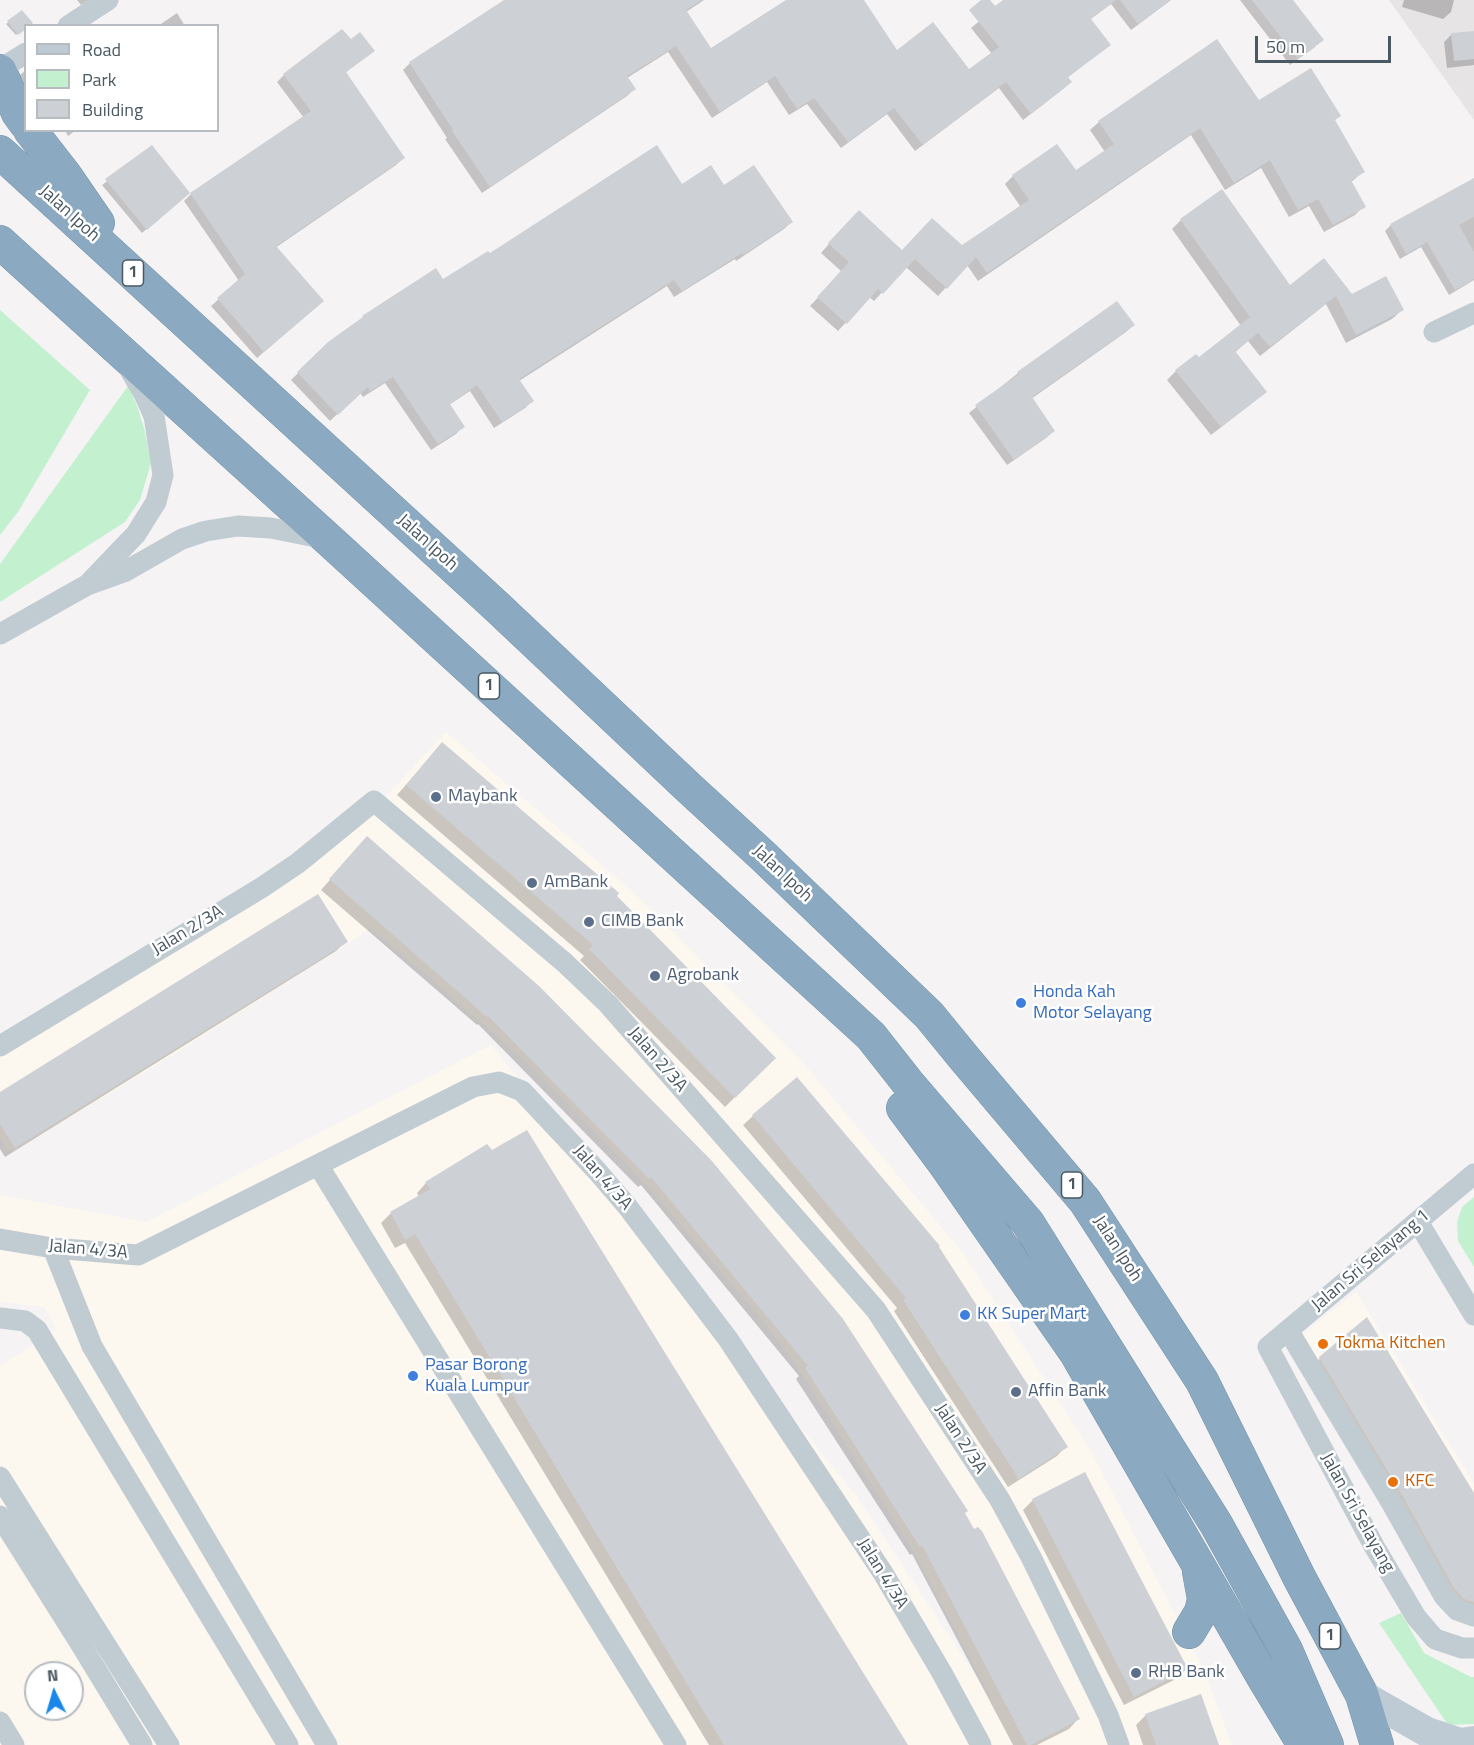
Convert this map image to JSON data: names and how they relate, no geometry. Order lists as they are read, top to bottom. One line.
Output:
{"streets":{"highway":["Jalan Ipoh","1"],"street":["Jalan 2/3A","Jalan 4/3A","Jalan Sri Selayang 1","Jalan Sri Selayang"]},"crossings":[["Jalan Sri Selayang 1","Jalan Sri Selayang"]],"places":["Maybank","AmBank","CIMB Bank","Agrobank","Honda Kah Motor Selayang","KK Super Mart","Tokma Kitchen","Pasar Borong Kuala Lumpur","Affin Bank","KFC","RHB Bank"],"legend":["Road","Park","Building"],"scale_bar":"50 m","north":"top"}
